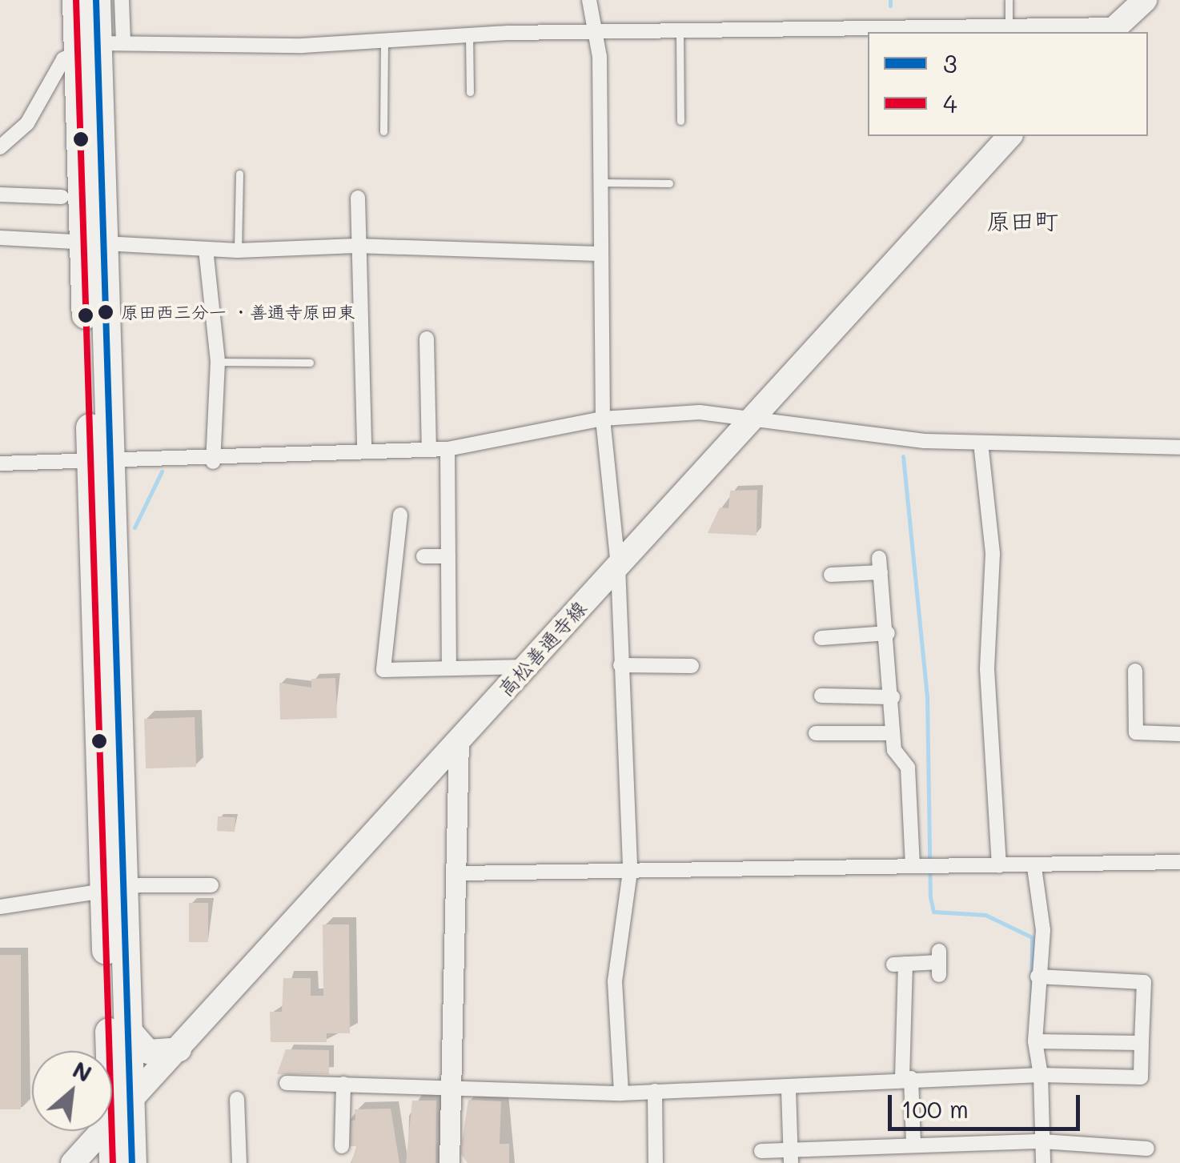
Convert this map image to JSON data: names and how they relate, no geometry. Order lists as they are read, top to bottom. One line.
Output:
{"streets":{"main road":["高松善通寺線"]},"districts":["原田町"],"places":["原田西三分一 ・善通寺原田東"],"lines":["transit line 3","transit line 4"],"legend":["3","4"],"scale_bar":"100 m","north":"top right"}
